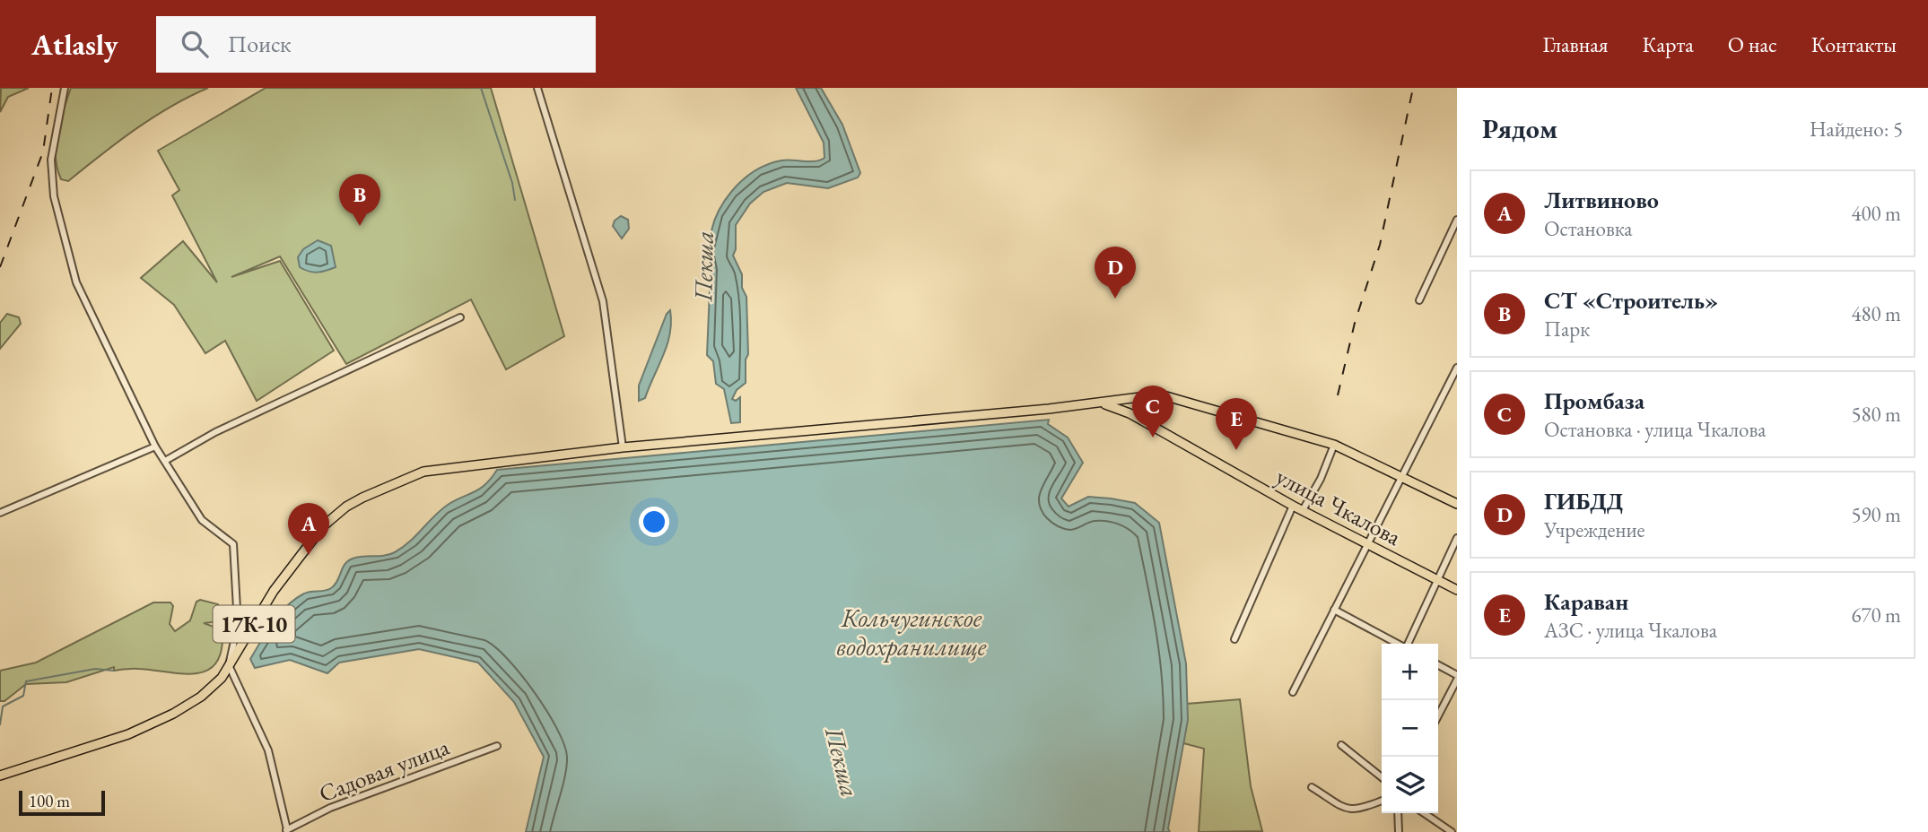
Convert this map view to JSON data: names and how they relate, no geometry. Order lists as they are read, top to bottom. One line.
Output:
{"streets":{"main road":["улица Чкалова","17К-10"],"street":["Садовая улица"]},"water":["Пекша","Кольчугинское водохранилище"],"scale_bar":"100 m","page":{"header":"Atlasly","search":"Поиск","nav":["Главная","Карта","О нас","Контакты"],"heading":["Рядом","Найдено: 5"],"list":[{"mark":"A","name":"Литвиново","note":"Остановка","value":"400 m"},{"mark":"B","name":"СТ «Строитель»","note":"Парк","value":"480 m"},{"mark":"C","name":"Промбаза","note":"Остановка · улица Чкалова","value":"580 m"},{"mark":"D","name":"ГИБДД","note":"Учреждение","value":"590 m"},{"mark":"E","name":"Караван","note":"АЗС · улица Чкалова","value":"670 m"}],"pins":["B","D","C","E","A"],"map_buttons":["+","−"],"scale":"100 m"}}
